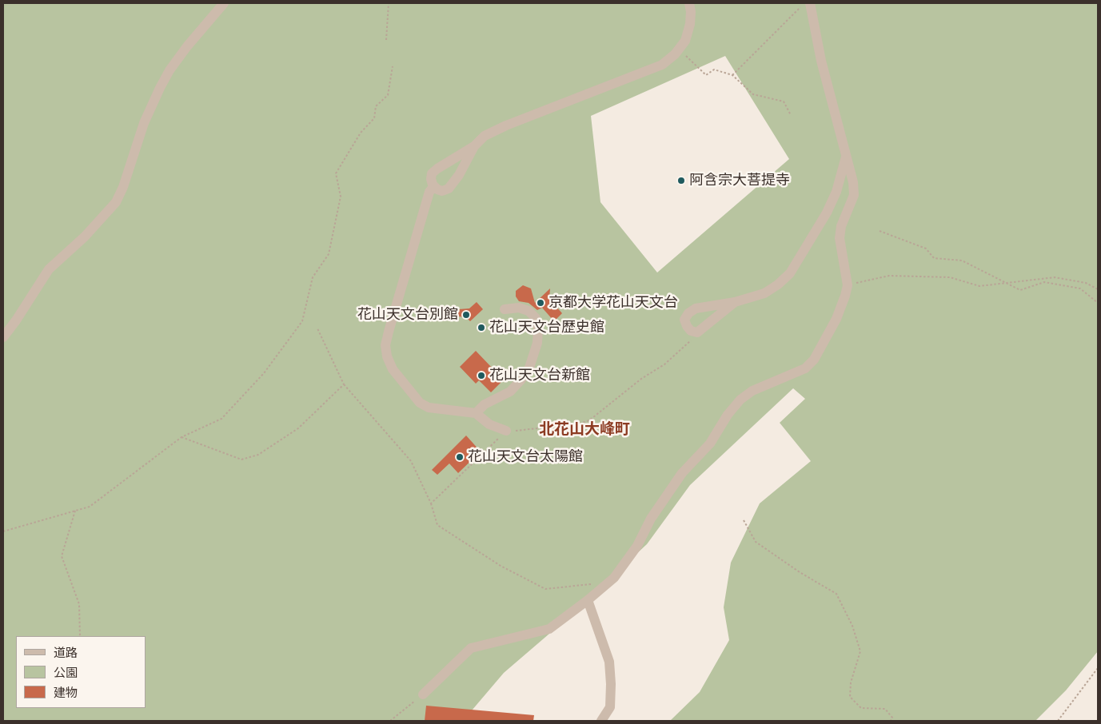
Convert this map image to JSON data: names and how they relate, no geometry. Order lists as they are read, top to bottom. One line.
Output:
{"districts":["北花山大峰町"],"places":["阿含宗大菩提寺","京都大学花山天文台","花山天文台別館","花山天文台歴史館","花山天文台新館","花山天文台太陽館"],"legend":["道路","公園","建物"]}
